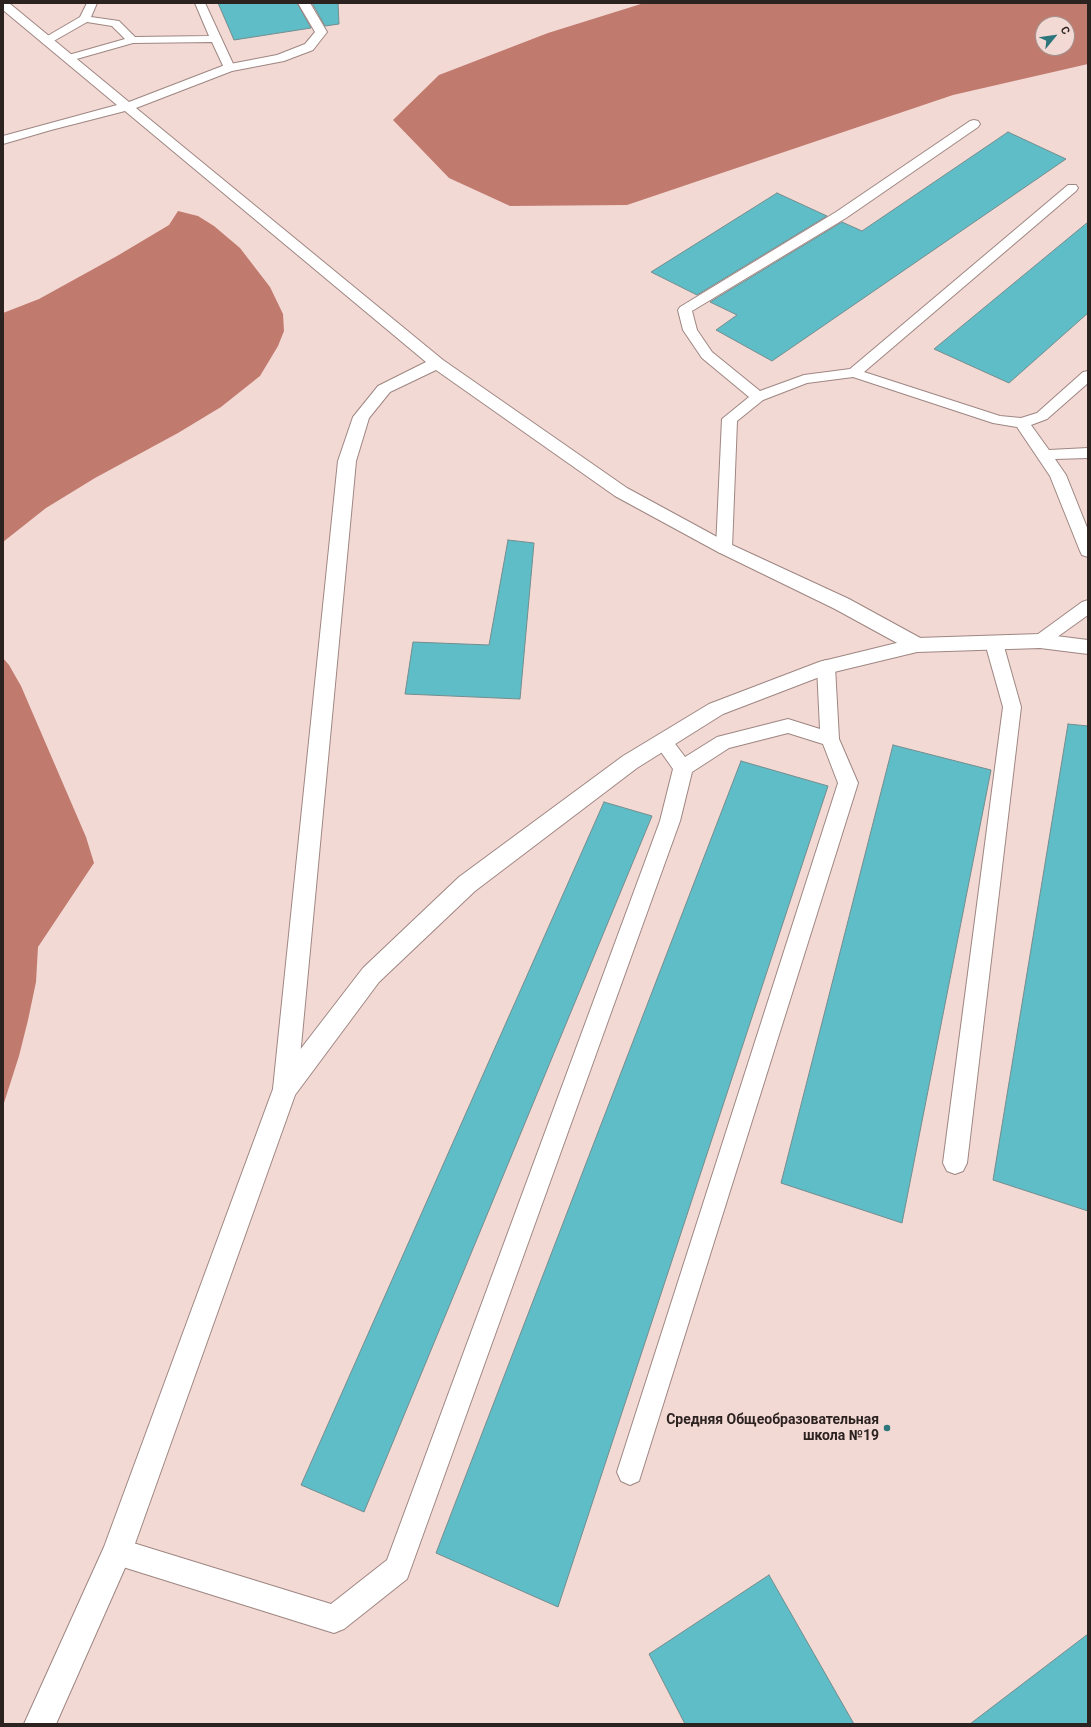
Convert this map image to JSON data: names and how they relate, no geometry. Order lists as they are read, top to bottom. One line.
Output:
{"places":["Средняя Общеобразовательная школа №19"],"north":"top right"}
